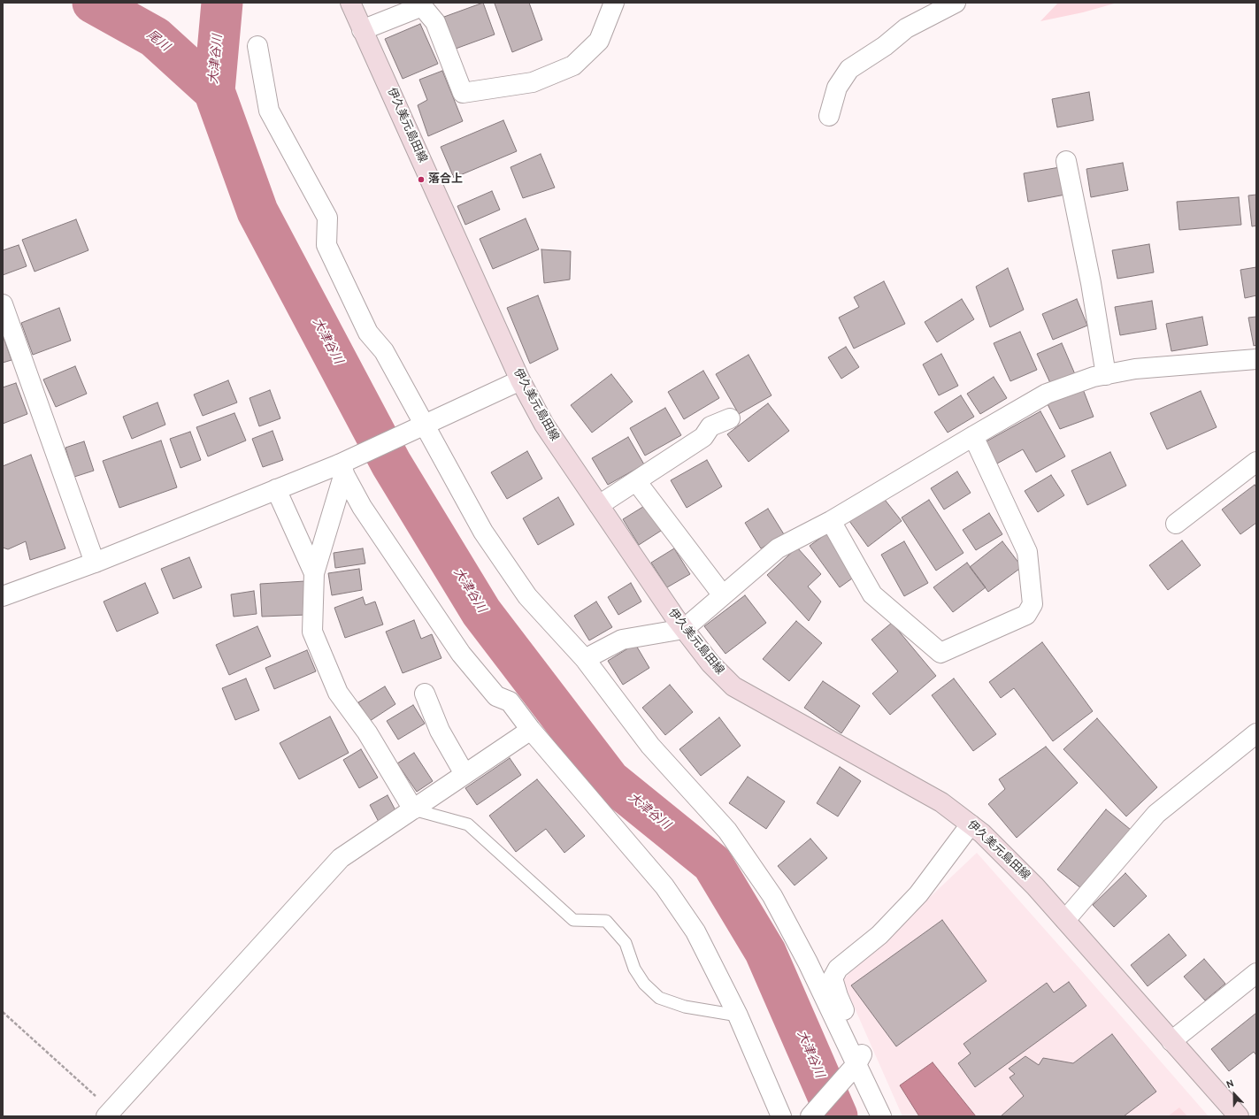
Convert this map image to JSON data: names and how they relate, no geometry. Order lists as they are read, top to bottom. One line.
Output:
{"streets":{"main road":["伊久美元島田線"]},"water":["尾川","大津谷川"],"places":["落合上"],"north":"top"}
